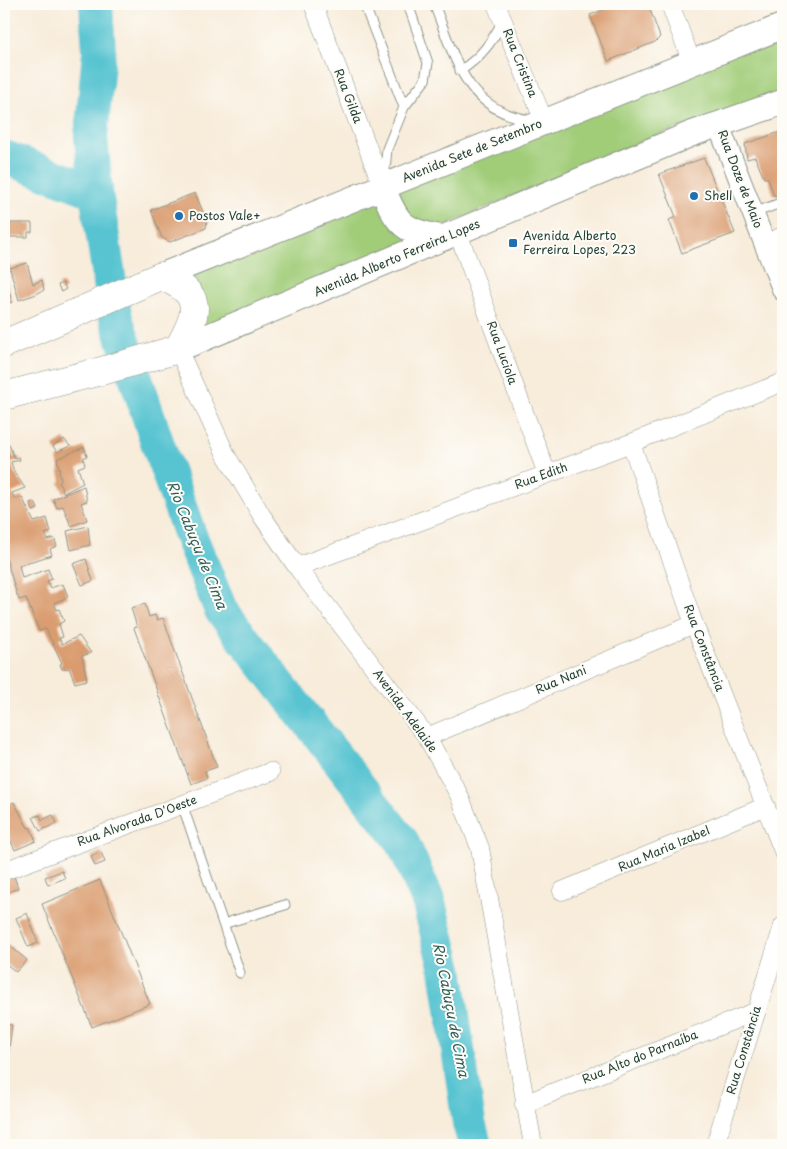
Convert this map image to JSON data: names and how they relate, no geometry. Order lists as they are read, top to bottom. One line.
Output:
{"streets":{"main road":["Avenida Sete de Setembro","Avenida Alberto Ferreira Lopes"],"street":["Rua Cristina","Rua Gilda","Rua Doze de Maio","Rua Luciola","Rua Edith","Rua Constância","Rua Nani","Avenida Adelaide","Rua Alvorada D'Oeste","Rua Maria Izabel","Rua Alto do Parnaíba"]},"crossings":[["Rua Cristina","Avenida Sete de Setembro"],["Rua Gilda","Avenida Sete de Setembro"],["Rua Doze de Maio","Avenida Alberto Ferreira Lopes"],["Avenida Alberto Ferreira Lopes","Rua Luciola"],["Avenida Alberto Ferreira Lopes","Avenida Adelaide"],["Rua Luciola","Rua Edith"],["Rua Edith","Rua Constância"],["Rua Edith","Avenida Adelaide"],["Rua Constância","Rua Nani"],["Rua Constância","Rua Maria Izabel"],["Rua Constância","Rua Alto do Parnaíba"],["Rua Nani","Avenida Adelaide"],["Avenida Adelaide","Rua Alto do Parnaíba"]],"water":["Rio Cabuçu de Cima"],"places":{"other":["Shell","Postos Vale+"],"transit":["Avenida Alberto Ferreira Lopes, 223"]}}
